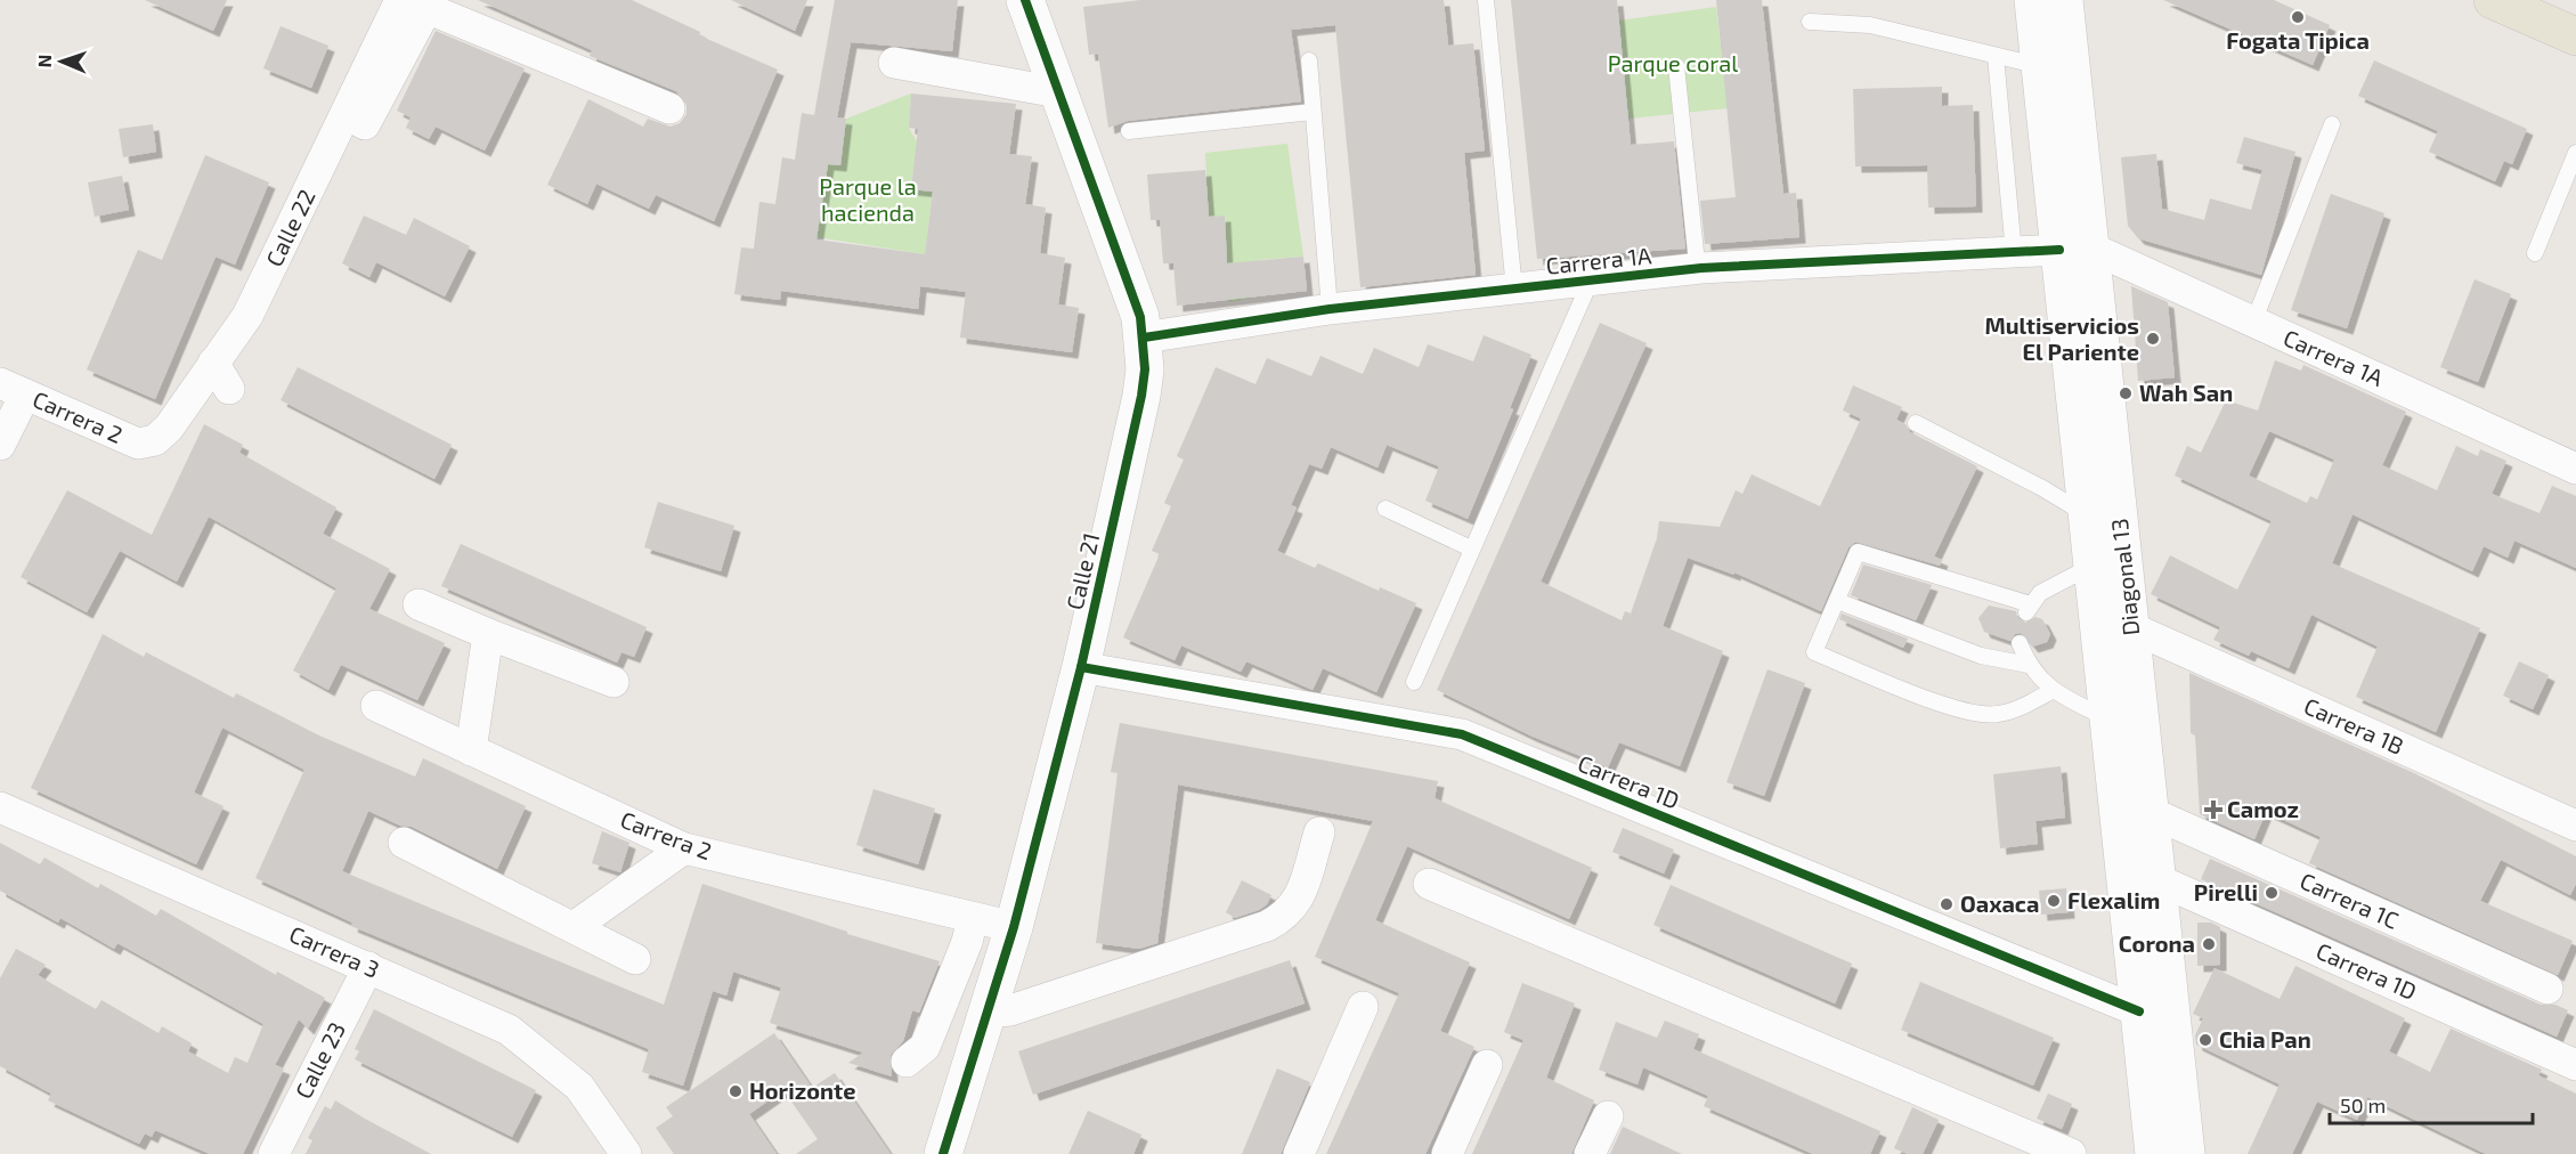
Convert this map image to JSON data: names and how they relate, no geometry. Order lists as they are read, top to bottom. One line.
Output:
{"streets":{"main road":["Calle 21","Diagonal 13"],"street":["Calle 22","Carrera 1A","Carrera 2","Carrera 1B","Carrera 1D","Carrera 1C","Carrera 3","Calle 23"]},"crossings":[["Calle 22","Carrera 2"],["Carrera 1A","Calle 21"],["Carrera 1A","Diagonal 13"],["Carrera 2","Calle 21"],["Calle 21","Carrera 1D"],["Diagonal 13","Carrera 1B"],["Diagonal 13","Carrera 1D"],["Diagonal 13","Carrera 1C"],["Carrera 3","Calle 23"]],"parks":["Parque coral","Parque la hacienda"],"places":{"other":["Fogata Tipica","Multiservicios El Pariente","Wah San","Pirelli","Flexalim","Oaxaca","Corona","Chia Pan","Horizonte"],"health":["Camoz"]},"scale_bar":"50 m","north":"left"}
